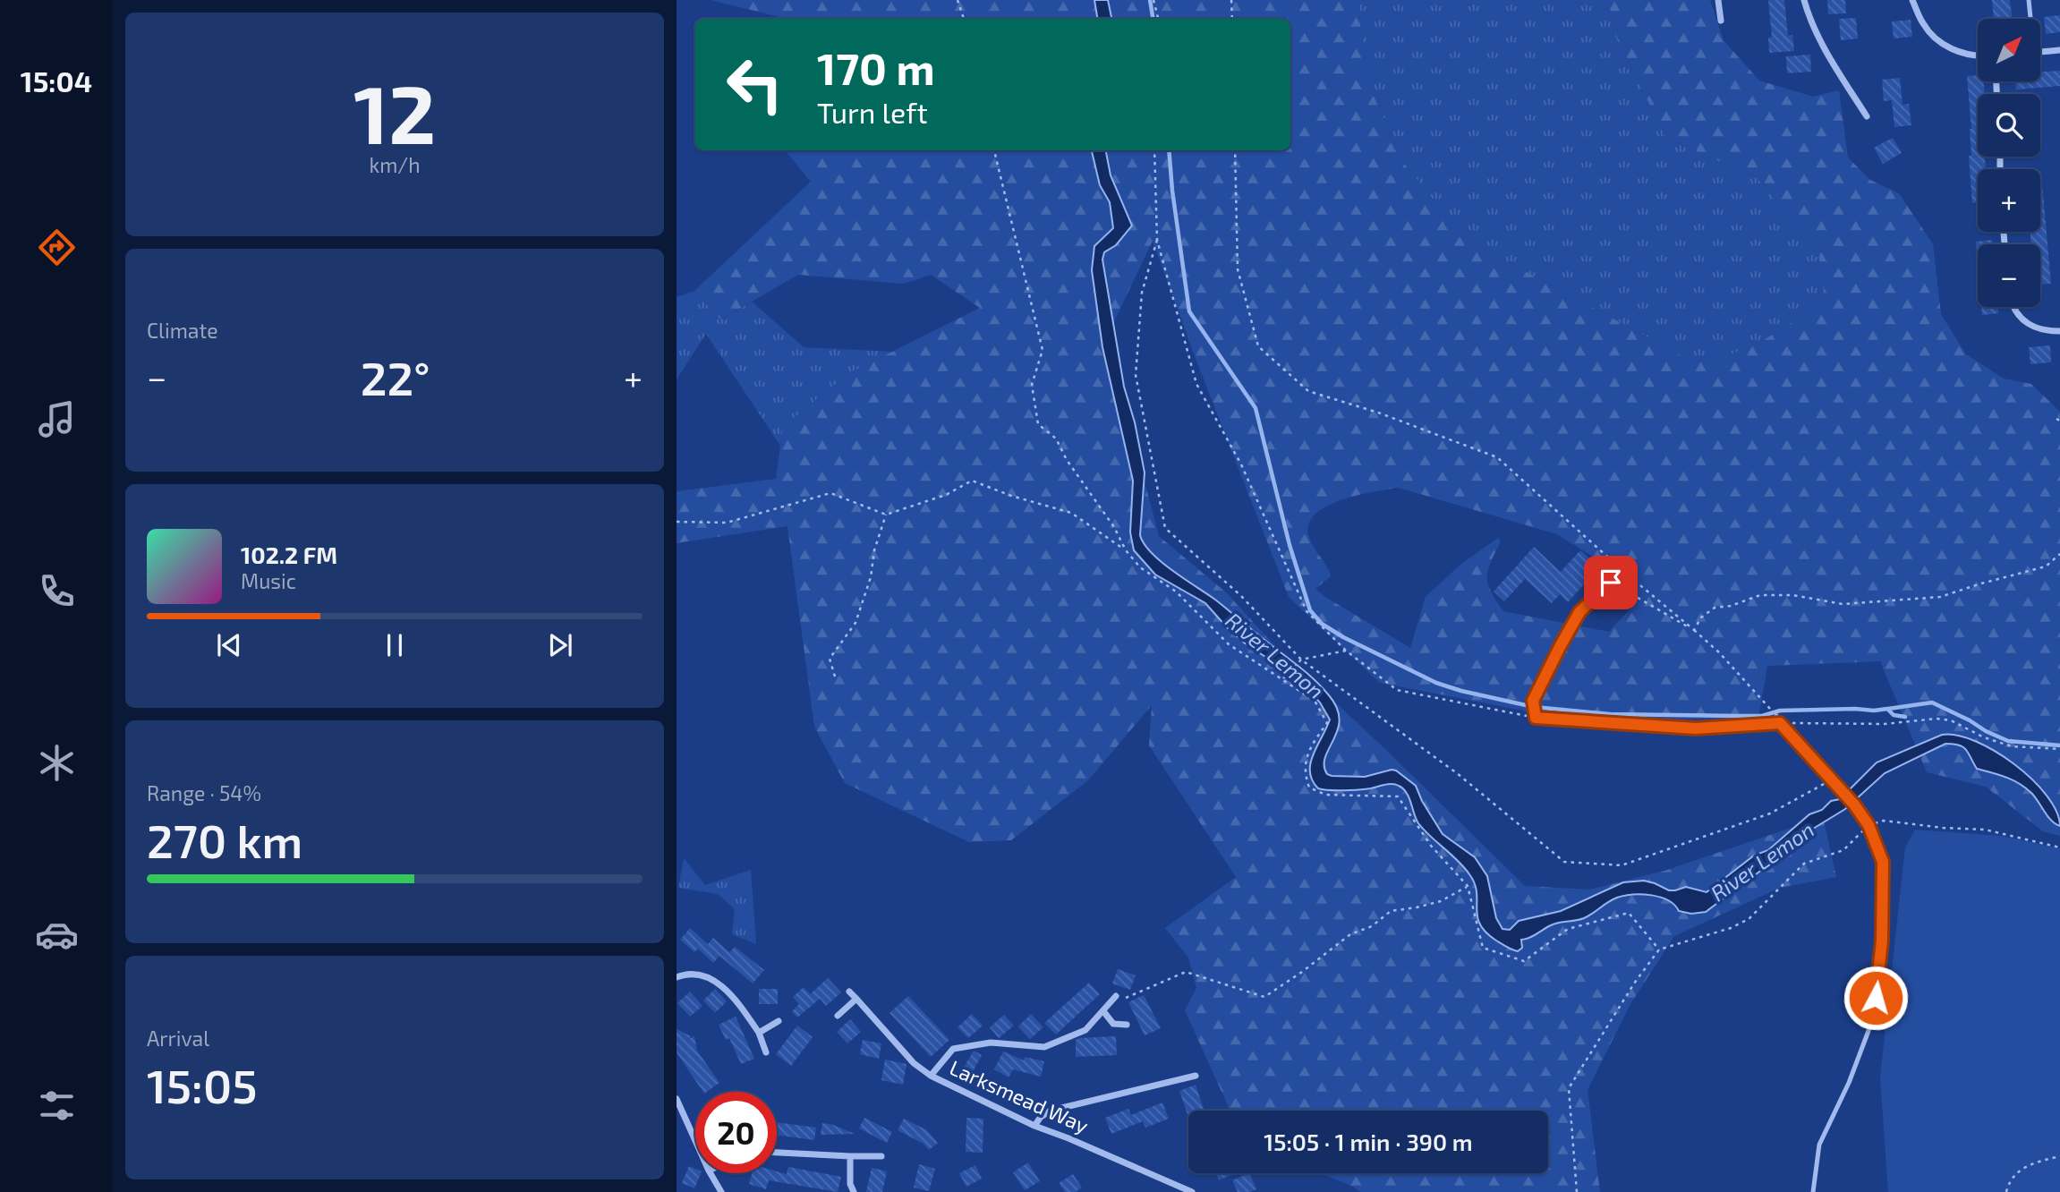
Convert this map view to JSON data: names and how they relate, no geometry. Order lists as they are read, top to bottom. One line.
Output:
{"streets":{"street":["Larksmead Way"]},"water":["River Lemon"],"north":"top right","page":{"tabs":"15:04","tile":[["12","km/h"],"Climate",["Range · 54%","270 km"],["Arrival","15:05"]],"map_buttons":["+","−"],"turn":["170 m","Turn left"],"heat":["−","22°","+"],"song":["102.2 FM","Music"],"limit":"20","trip":"15:05 · 1 min · 390 m"}}
